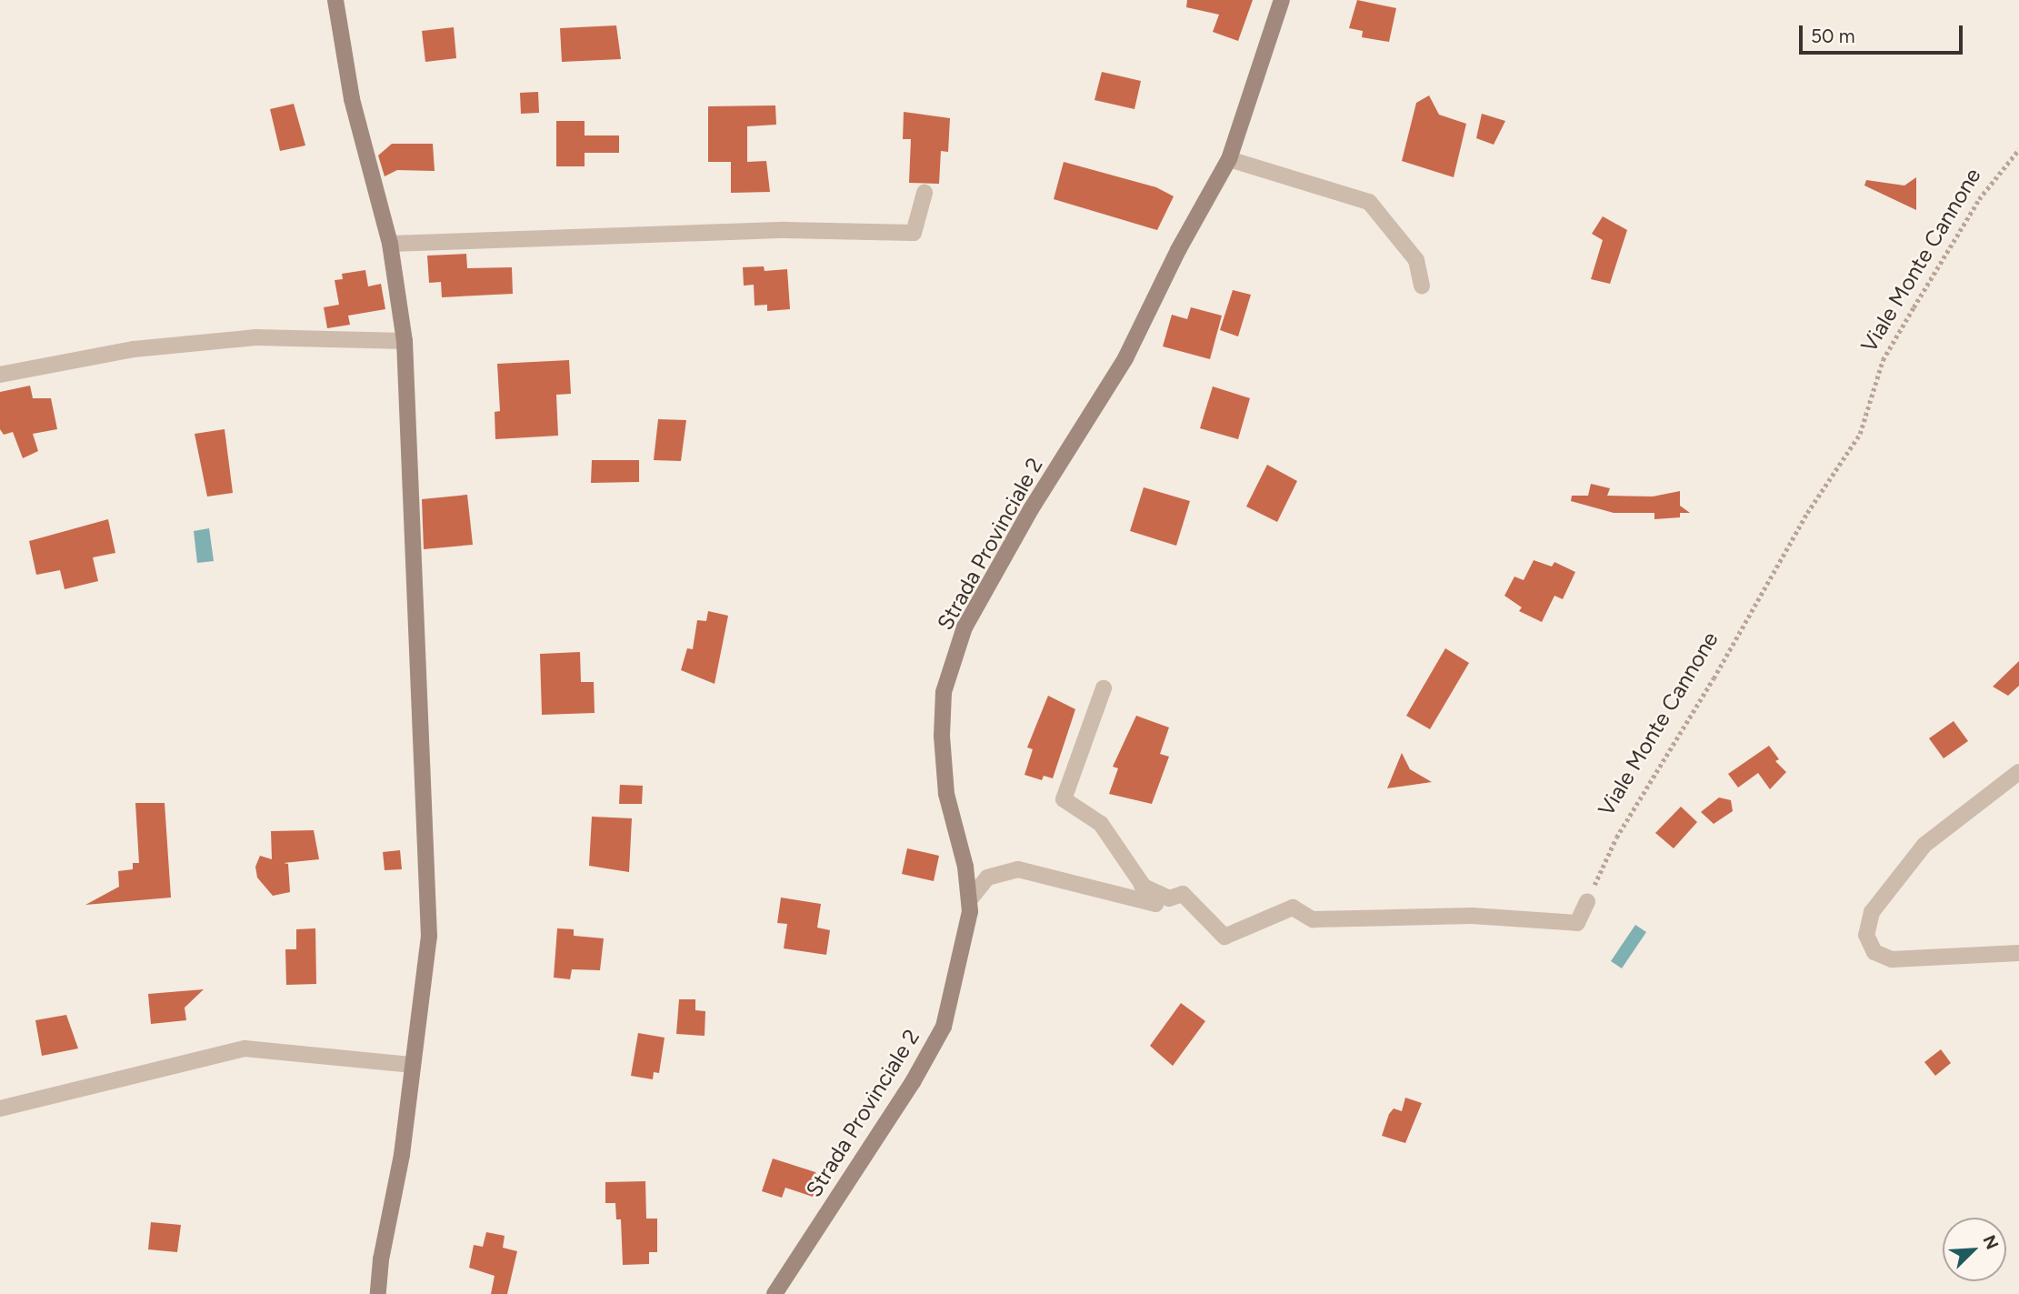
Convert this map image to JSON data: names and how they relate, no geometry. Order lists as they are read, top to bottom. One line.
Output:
{"streets":{"street":["Strada Provinciale 2"],"path":["Viale Monte Cannone"]},"scale_bar":"50 m","north":"top right"}
